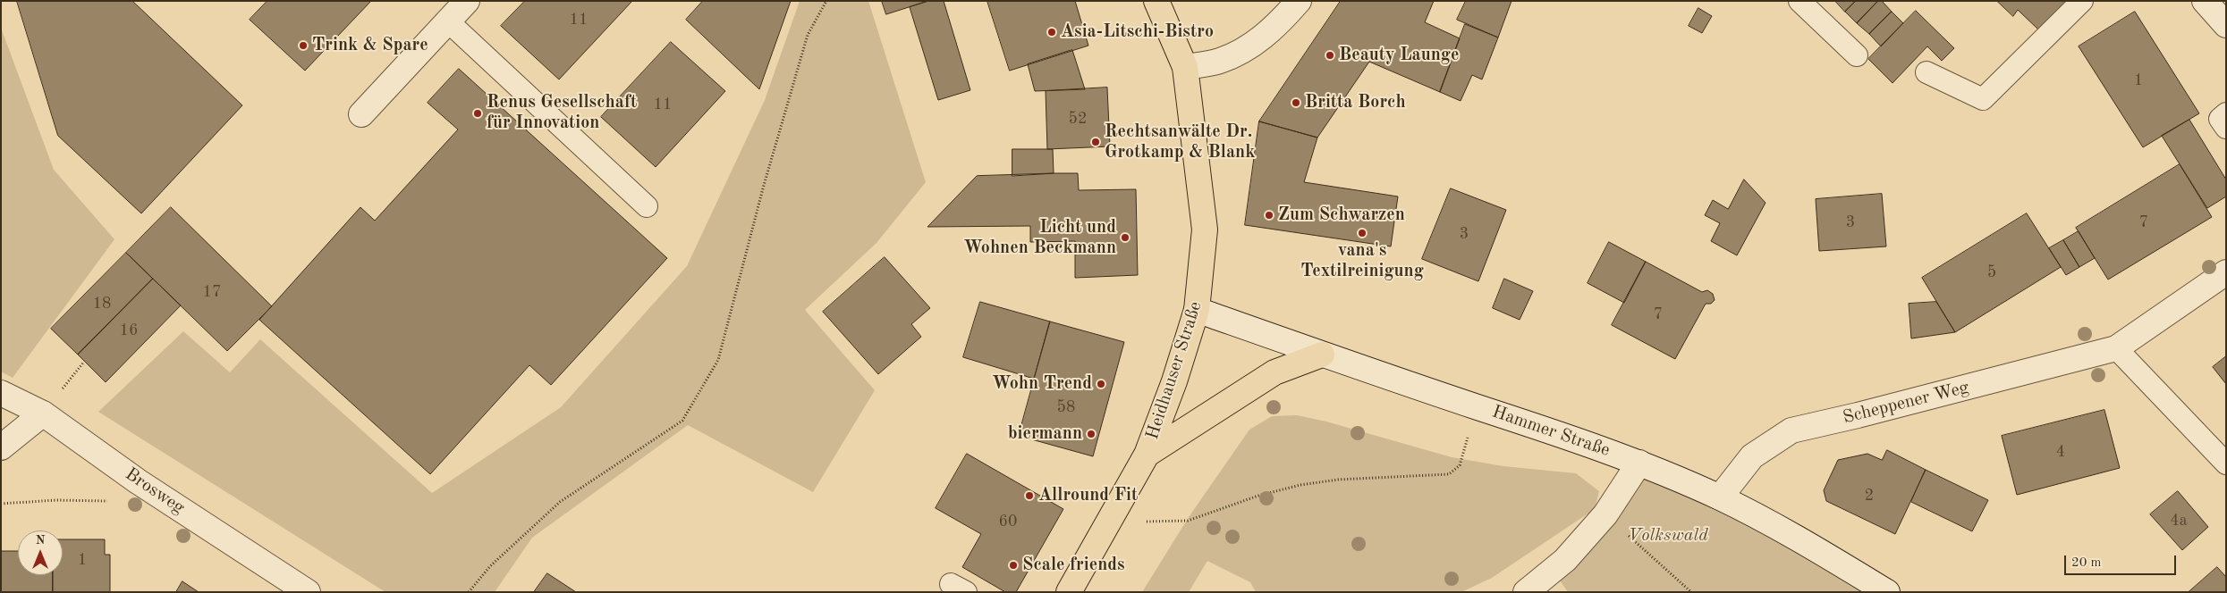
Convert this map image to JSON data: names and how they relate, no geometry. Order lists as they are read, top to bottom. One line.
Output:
{"streets":{"main road":["Heidhauser Straße"],"street":["Scheppener Weg","Hammer Straße","Brosweg"]},"crossings":[["Heidhauser Straße","Hammer Straße"],["Scheppener Weg","Hammer Straße"]],"parks":["Volkswald"],"places":["Asia-Litschi-Bistro","Trink & Spare","Beauty Launge","Britta Borch","Renus Gesellschaft für Innovation","Rechtsanwälte Dr. Grotkamp & Blank","Zum Schwarzen","vana's Textilreinigung","Licht und Wohnen Beckmann","Wohn Trend","biermann","Allround Fit","Scale friends"],"house_numbers":["11","1","11","52","3","7","3","5","17","18","7","16","58","4","2","4a","60","1"],"scale_bar":"20 m","north":"top"}
